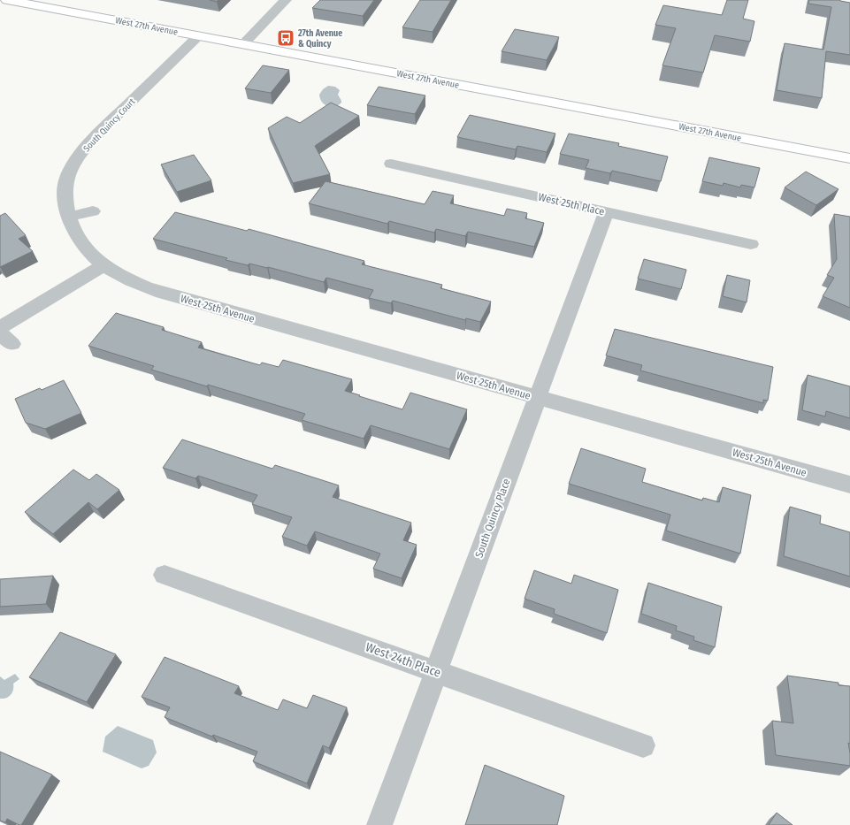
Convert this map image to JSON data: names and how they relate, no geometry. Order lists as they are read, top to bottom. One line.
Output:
{"streets":{"main road":["West 27th Avenue"],"street":["South Quincy Court","West 25th Place","West 25th Avenue","South Quincy Place","West 24th Place"]},"crossings":[["West 27th Avenue","South Quincy Court"],["South Quincy Court","West 25th Avenue"],["West 25th Place","South Quincy Place"],["West 25th Avenue","South Quincy Place"],["South Quincy Place","West 24th Place"]],"places":{"bus stop":["27th Avenue & Quincy"]}}
